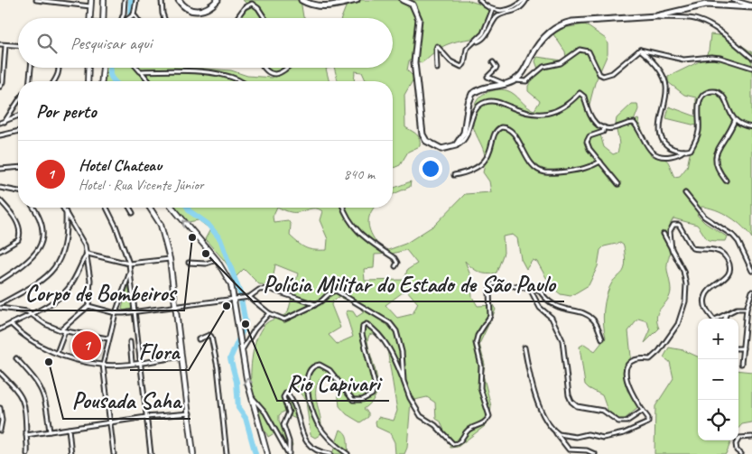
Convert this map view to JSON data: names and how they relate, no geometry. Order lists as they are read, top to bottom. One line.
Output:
{"places":["Corpo de Bombeiros","Polícia Militar do Estado de São Paulo","Flora","Rio Capivari","Pousada Saha"],"page":{"search":"Pesquisar aqui","heading":"Por perto","list":[{"mark":"1","name":"Hotel Chateau","note":"Hotel · Rua Vicente Júnior","value":"840 m"}],"map_buttons":["+","−"],"pins":"1"}}
